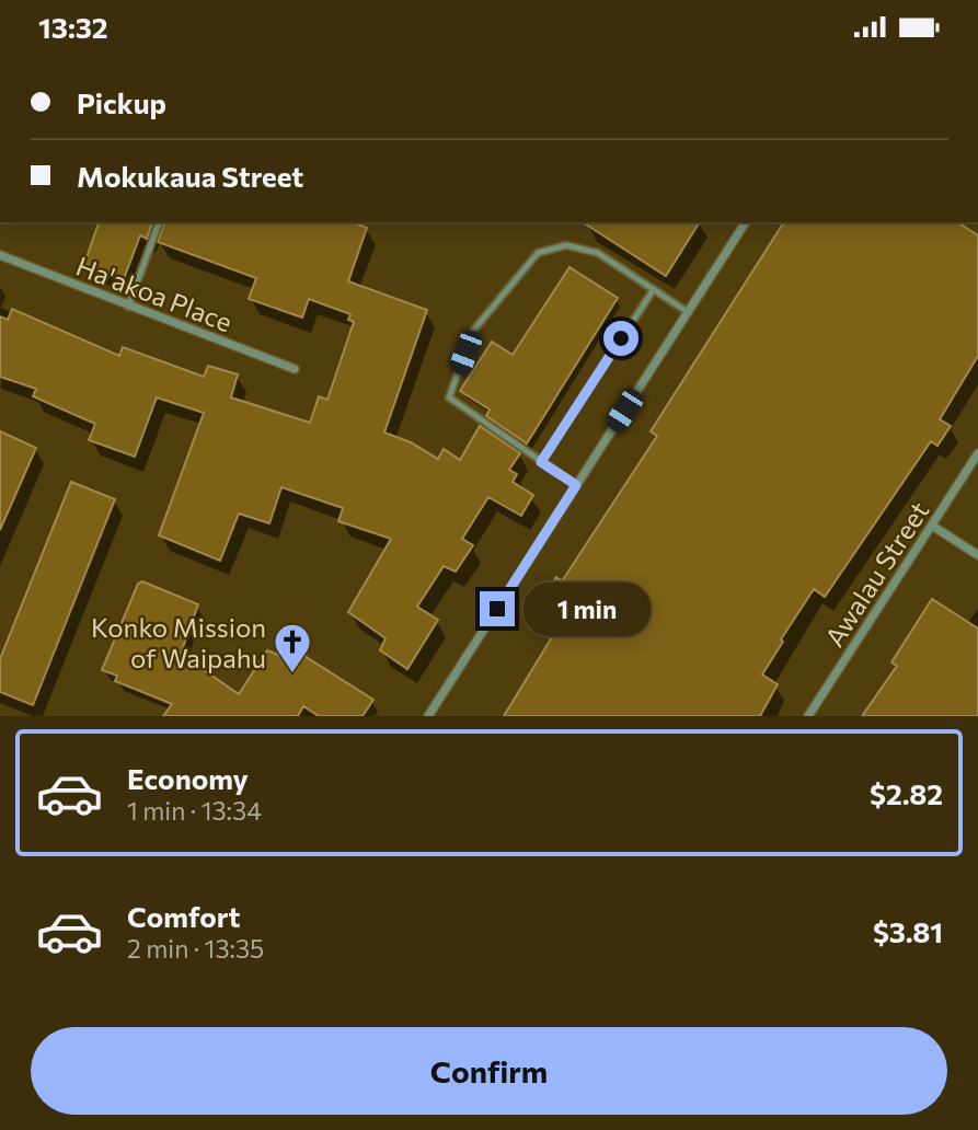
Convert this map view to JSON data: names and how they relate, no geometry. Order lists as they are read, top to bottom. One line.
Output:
{"streets":{"street":["Ha'akoa Place","Awalau Street"]},"places":{"church":["Konko Mission of Waipahu"]},"page":{"status":"13:32","banner":["Pickup","Mokukaua Street"],"bubble":"1 min","list":[{"name":"Economy","note":"1 min · 13:34","value":"$2.82"},{"name":"Comfort","note":"2 min · 13:35","value":"$3.81"}],"buttons":"Confirm"}}
